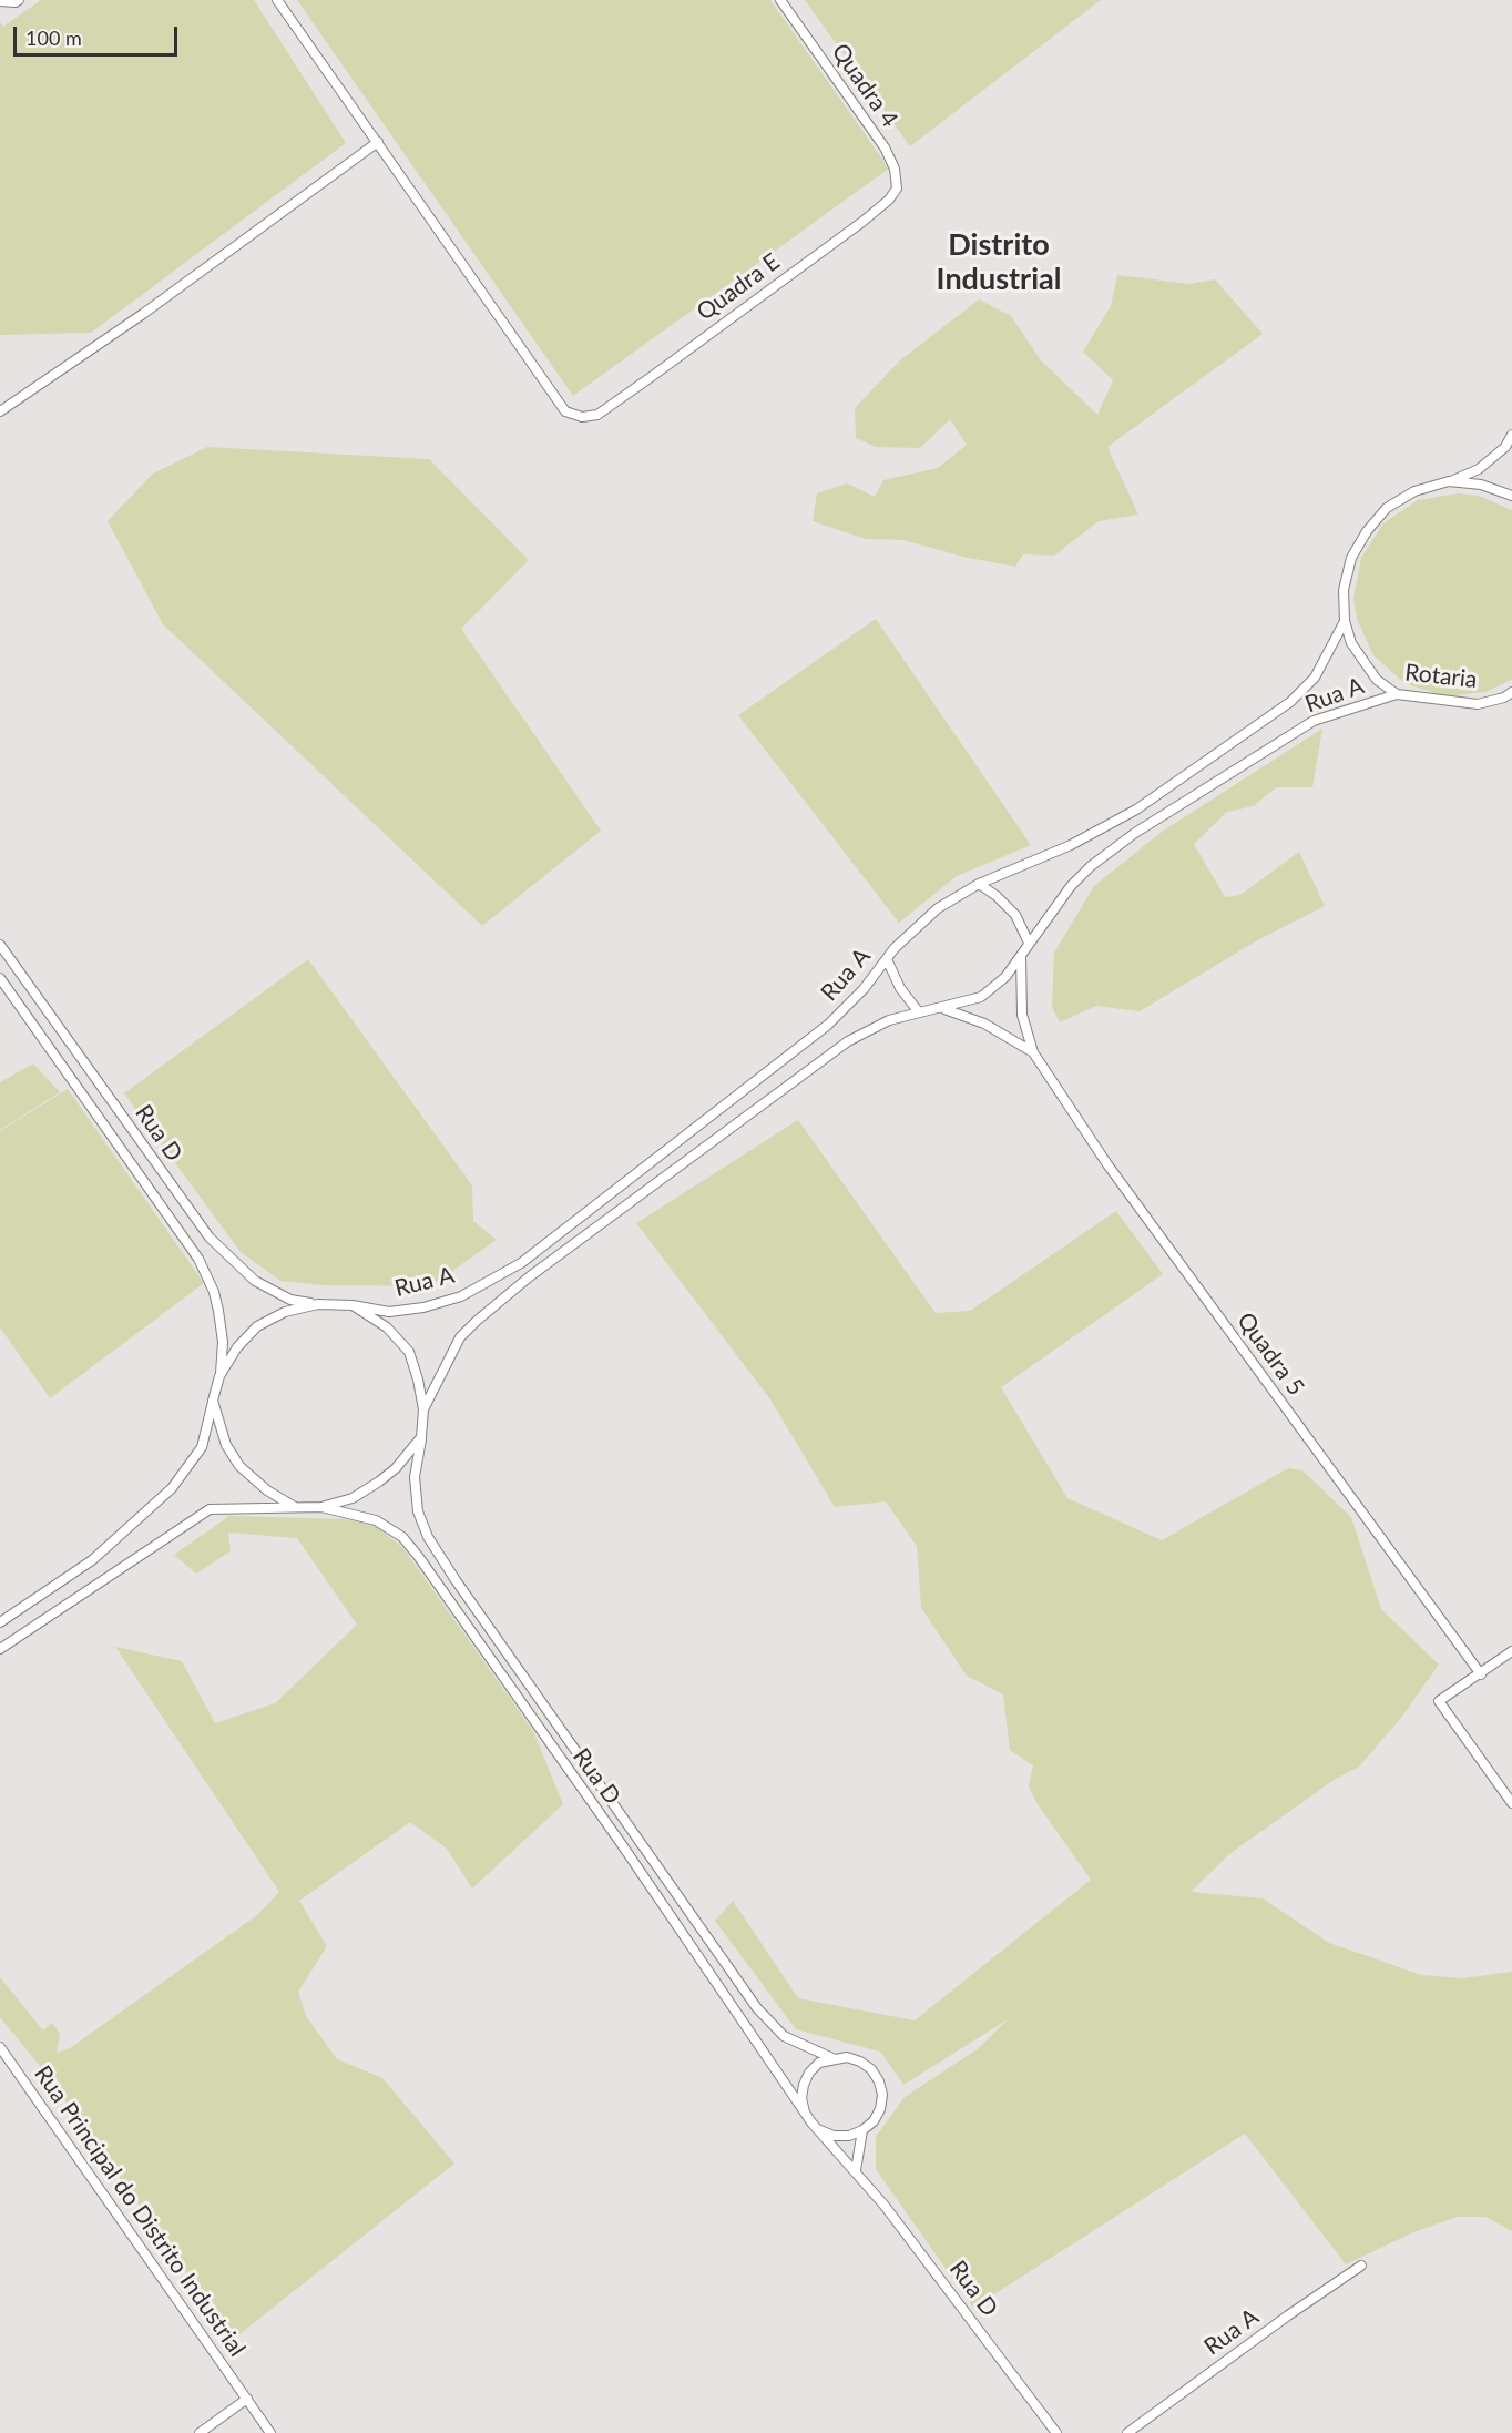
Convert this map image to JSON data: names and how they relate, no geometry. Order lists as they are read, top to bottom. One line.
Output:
{"streets":{"street":["Quadra 4","Quadra E","Rotaria","Rua A","Rua D","Quadra 5","Rua Principal do Distrito Industrial"]},"crossings":[["Quadra 4","Quadra E"],["Rotaria","Rua A"],["Rua A","Rua D"],["Rua A","Quadra 5"]],"districts":["Distrito Industrial"],"scale_bar":"100 m"}
